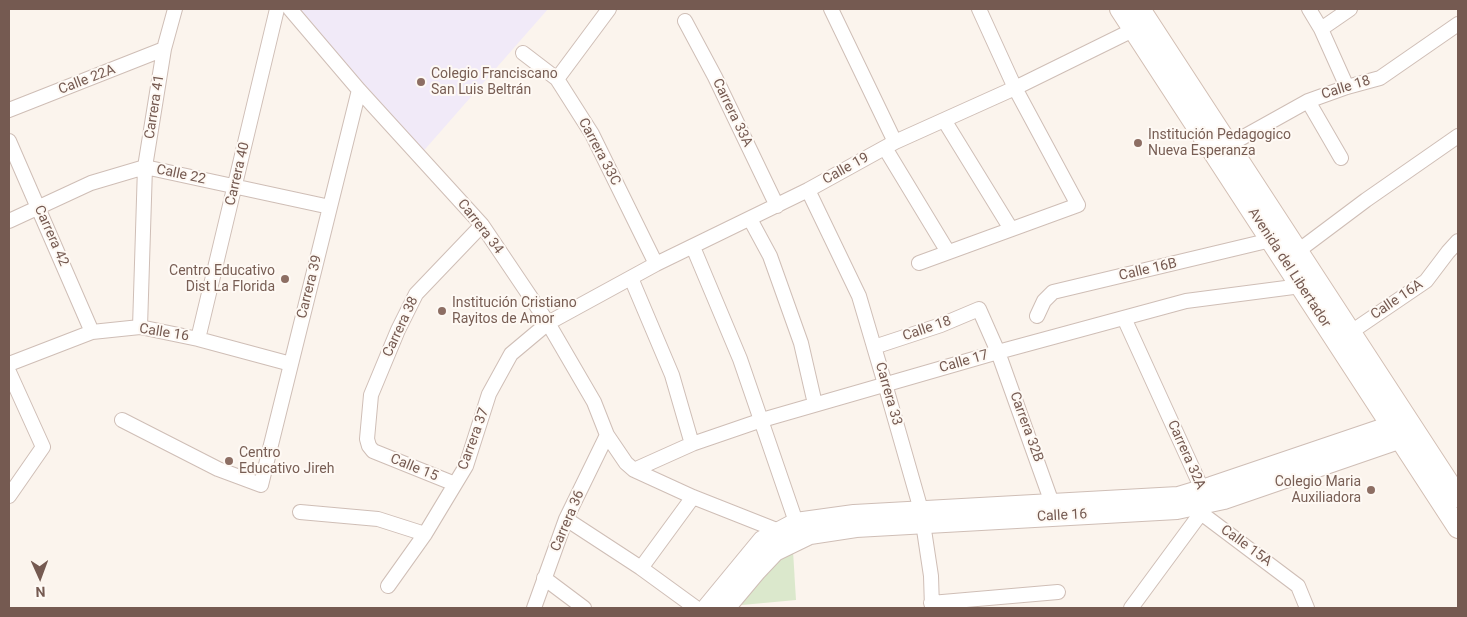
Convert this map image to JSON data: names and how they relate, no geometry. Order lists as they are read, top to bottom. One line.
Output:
{"streets":{"main road":["Avenida del Libertador"],"street":["Calle 22A","Calle 18","Carrera 41","Carrera 33A","Carrera 33C","Calle 19","Carrera 40","Calle 22","Carrera 34","Carrera 42","Calle 16B","Carrera 39","Calle 16A","Carrera 38","Calle 16","Calle 17","Carrera 33","Carrera 32B","Carrera 37","Carrera 32A","Calle 15","Carrera 36","Calle 15A"]},"crossings":[["Calle 22A","Carrera 41"],["Calle 18","Avenida del Libertador"],["Calle 18","Carrera 33"],["Calle 18","Carrera 32B"],["Carrera 41","Calle 22"],["Carrera 41","Calle 16"],["Carrera 33A","Calle 19"],["Carrera 33C","Calle 19"],["Calle 19","Carrera 34"],["Calle 19","Avenida del Libertador"],["Calle 19","Carrera 33"],["Calle 19","Carrera 37"],["Carrera 40","Calle 22"],["Carrera 40","Calle 16"],["Calle 22","Carrera 42"],["Calle 22","Carrera 39"],["Carrera 34","Carrera 39"],["Carrera 34","Carrera 38"],["Carrera 34","Calle 17"],["Carrera 34","Carrera 37"],["Carrera 34","Carrera 36"],["Carrera 42","Calle 16"],["Avenida del Libertador","Calle 16B"],["Avenida del Libertador","Calle 16A"],["Avenida del Libertador","Calle 16"],["Avenida del Libertador","Calle 17"],["Carrera 39","Calle 16"],["Carrera 38","Calle 15"],["Calle 16","Carrera 33"],["Calle 16","Carrera 32B"],["Calle 16","Carrera 32A"],["Calle 16","Calle 15A"],["Calle 17","Carrera 33"],["Calle 17","Carrera 32B"],["Calle 17","Carrera 32A"],["Carrera 37","Calle 15"],["Carrera 32A","Calle 15A"]],"places":["Colegio Franciscano San Luis Beltrán","Institución Pedagogico Nueva Esperanza","Centro Educativo Dist La Florida","Institución Cristiano Rayitos de Amor","Centro Educativo Jireh","Colegio Maria Auxiliadora"],"north":"bottom"}
